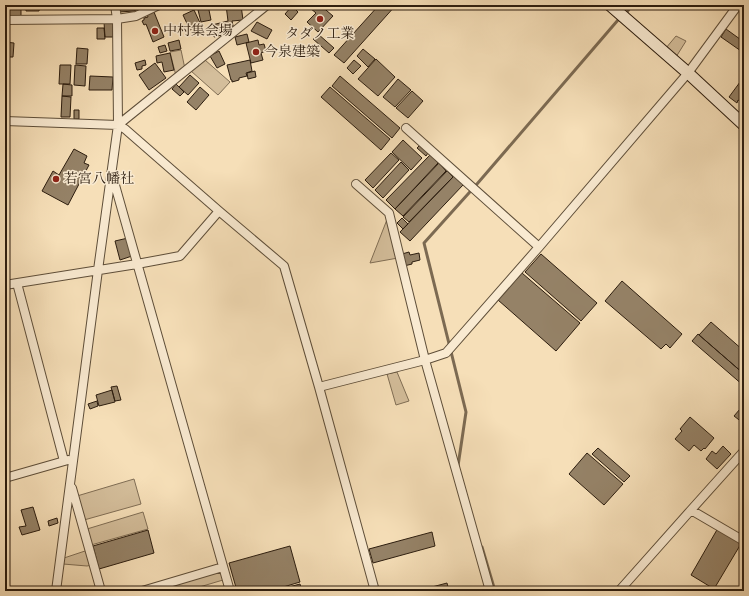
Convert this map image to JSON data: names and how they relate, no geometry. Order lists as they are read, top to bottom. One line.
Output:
{"places":["タダノ工業","中村集会場","今泉建築","若宮八幡社"]}
